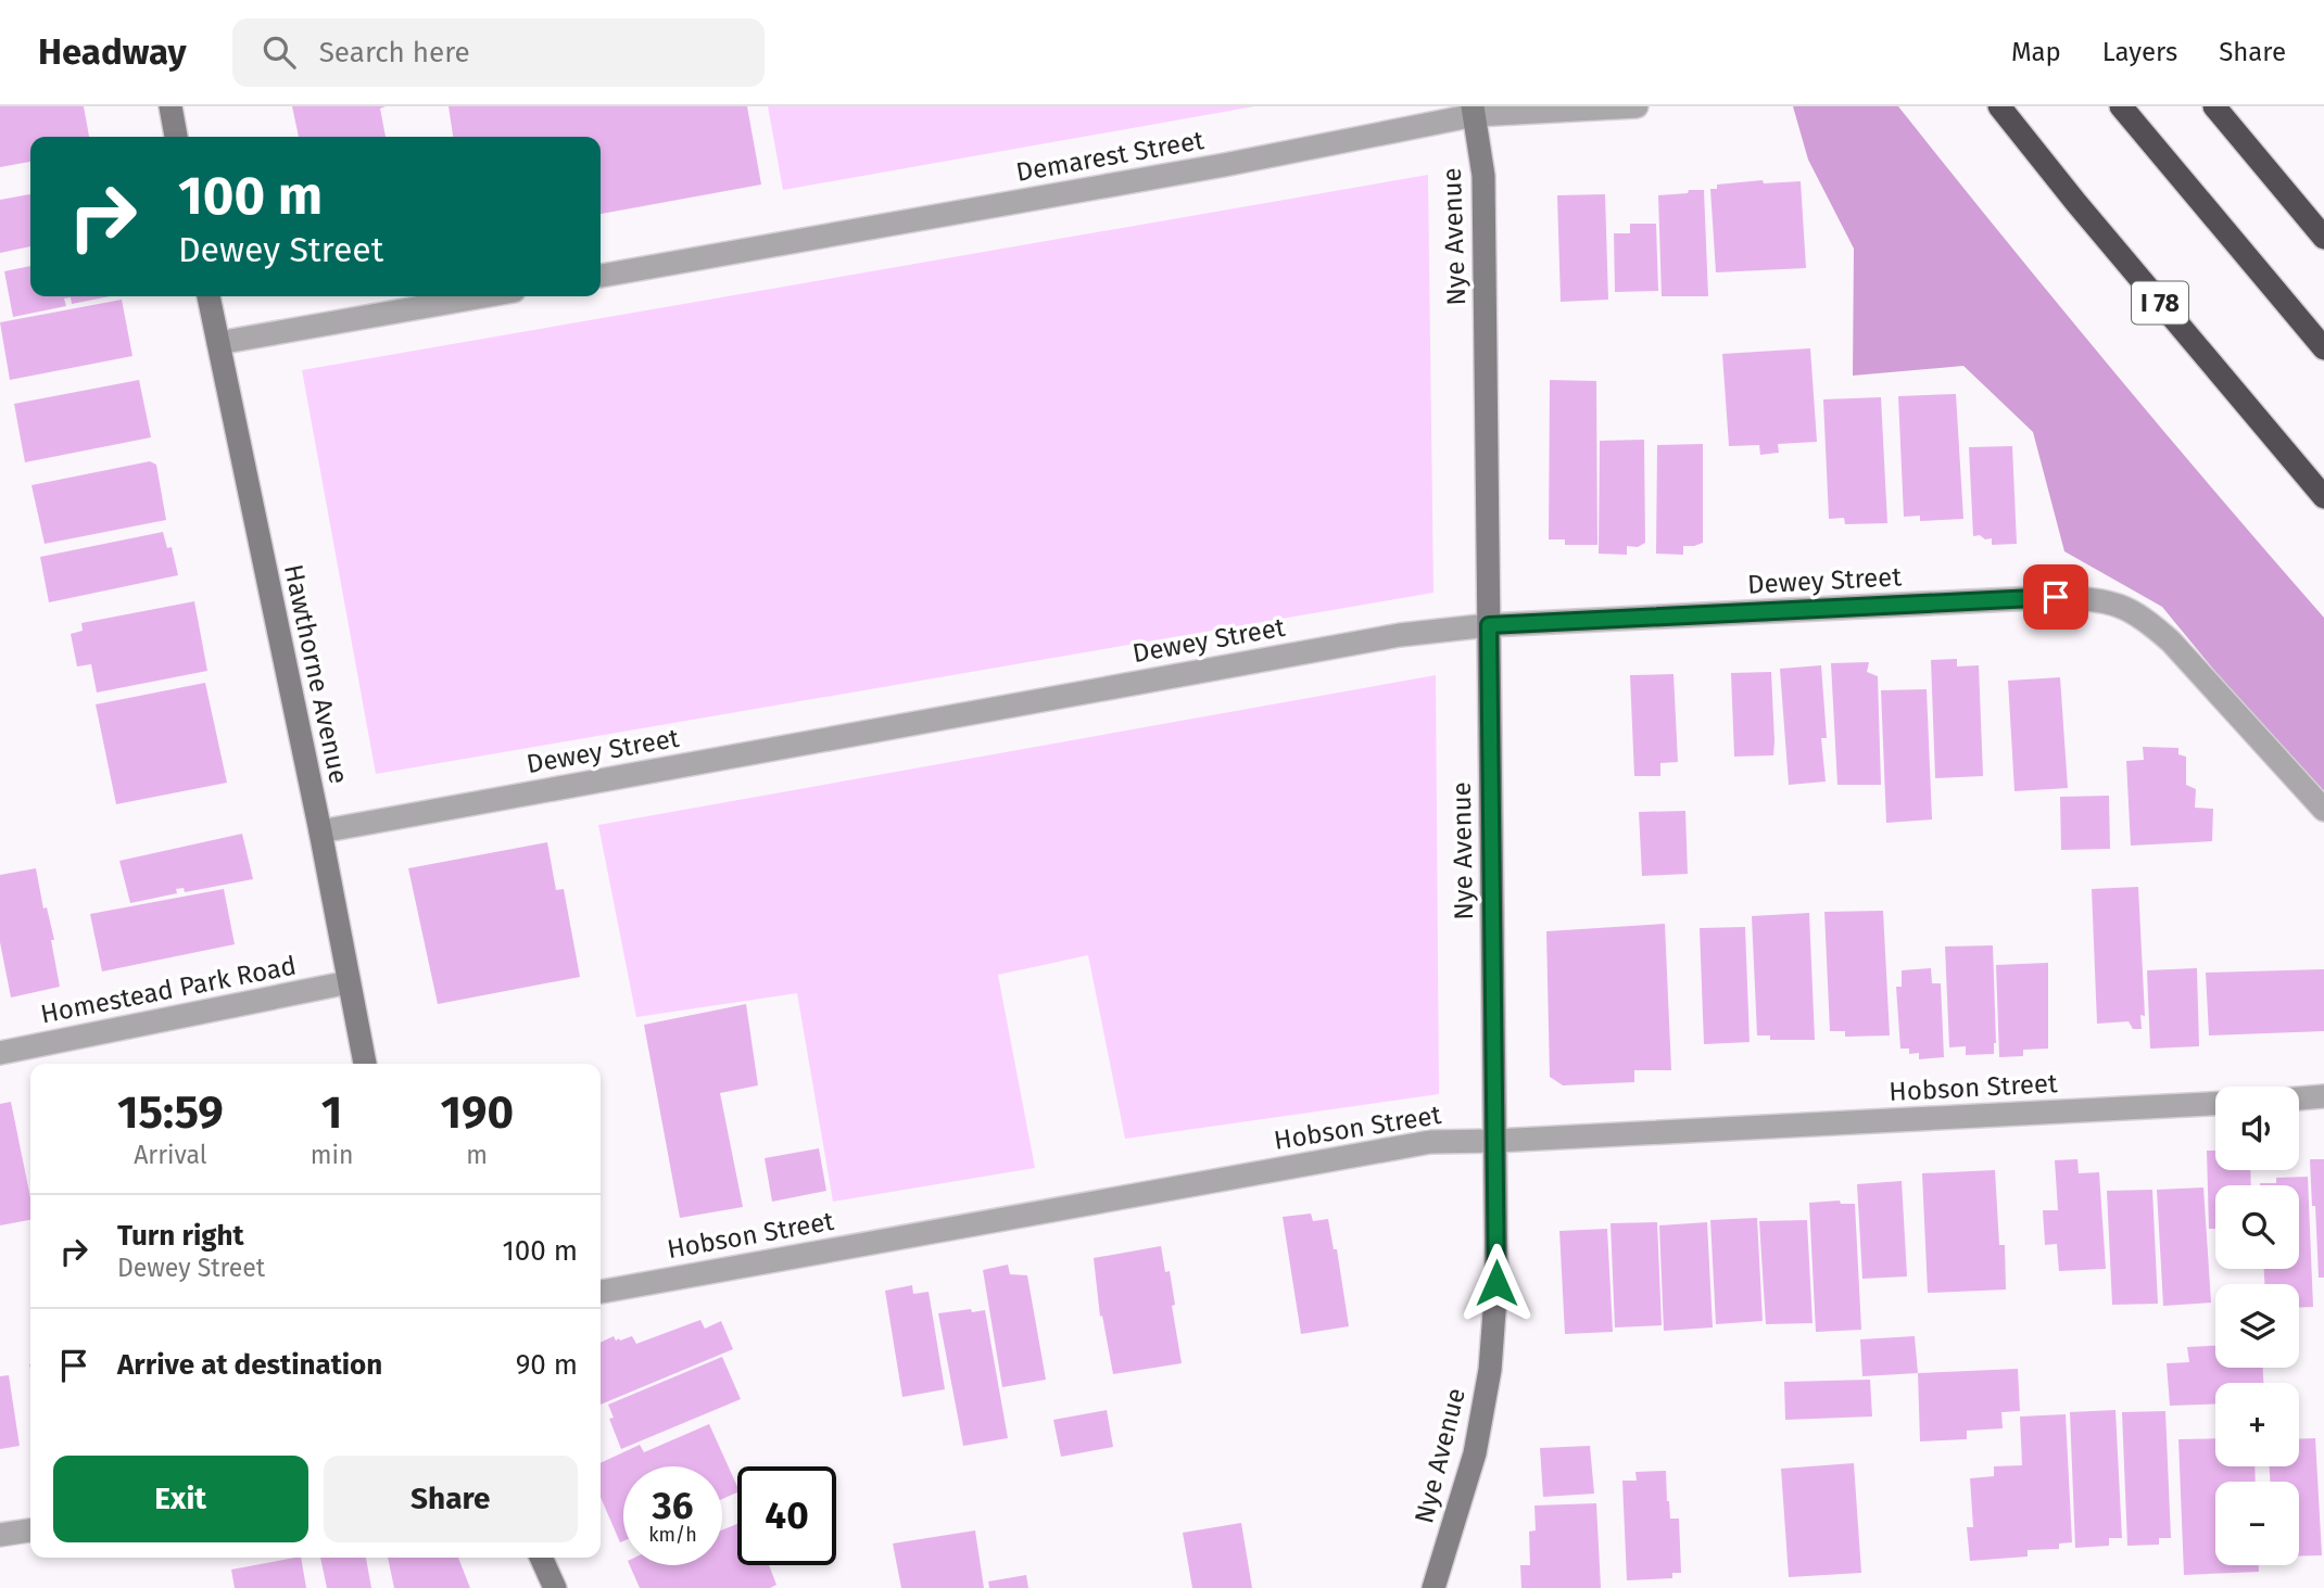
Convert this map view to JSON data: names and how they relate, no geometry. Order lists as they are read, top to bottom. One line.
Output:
{"streets":{"highway":["I 78"],"street":["Demarest Street","Nye Avenue","Dewey Street","Hawthorne Avenue","Homestead Park Road","Hobson Street"]},"crossings":[["Demarest Street","Nye Avenue"],["Nye Avenue","Dewey Street"],["Nye Avenue","Hobson Street"],["Dewey Street","Hawthorne Avenue"],["Hawthorne Avenue","Homestead Park Road"]],"page":{"header":"Headway","search":"Search here","nav":["Map","Layers","Share"],"turn":["100 m","Dewey Street"],"eta":["15:59","Arrival","1","min","190","m"],"map_buttons":["+","−"],"list":[{"name":"Turn right","note":"Dewey Street","value":"100 m"},{"name":"Arrive at destination","value":"90 m"}],"buttons":["Exit","Share"],"speed":"36 km/h","limit":"40"}}
